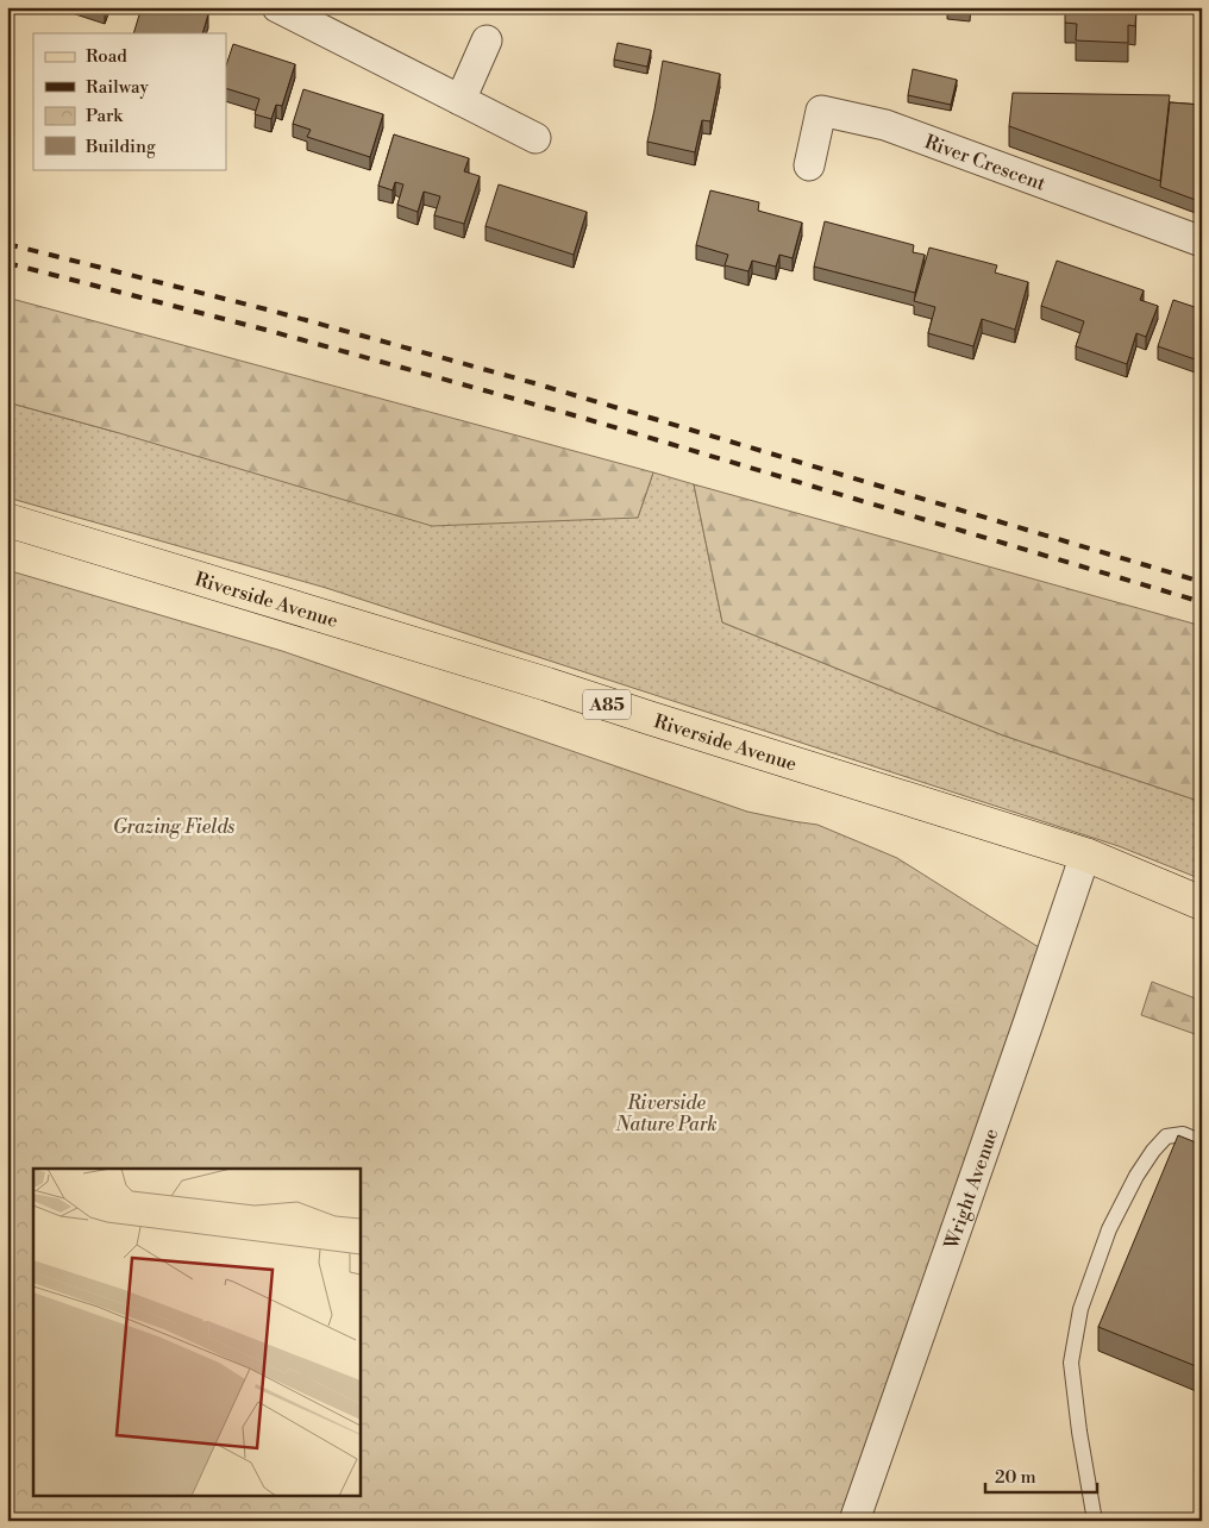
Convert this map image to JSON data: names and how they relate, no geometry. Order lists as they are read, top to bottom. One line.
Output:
{"streets":{"main road":["Riverside Avenue","A85"],"street":["River Crescent","Wright Avenue"]},"crossings":[["Riverside Avenue","Wright Avenue"]],"parks":["Grazing Fields","Riverside Nature Park"],"legend":["Road","Railway","Park","Building"],"scale_bar":"20 m"}
